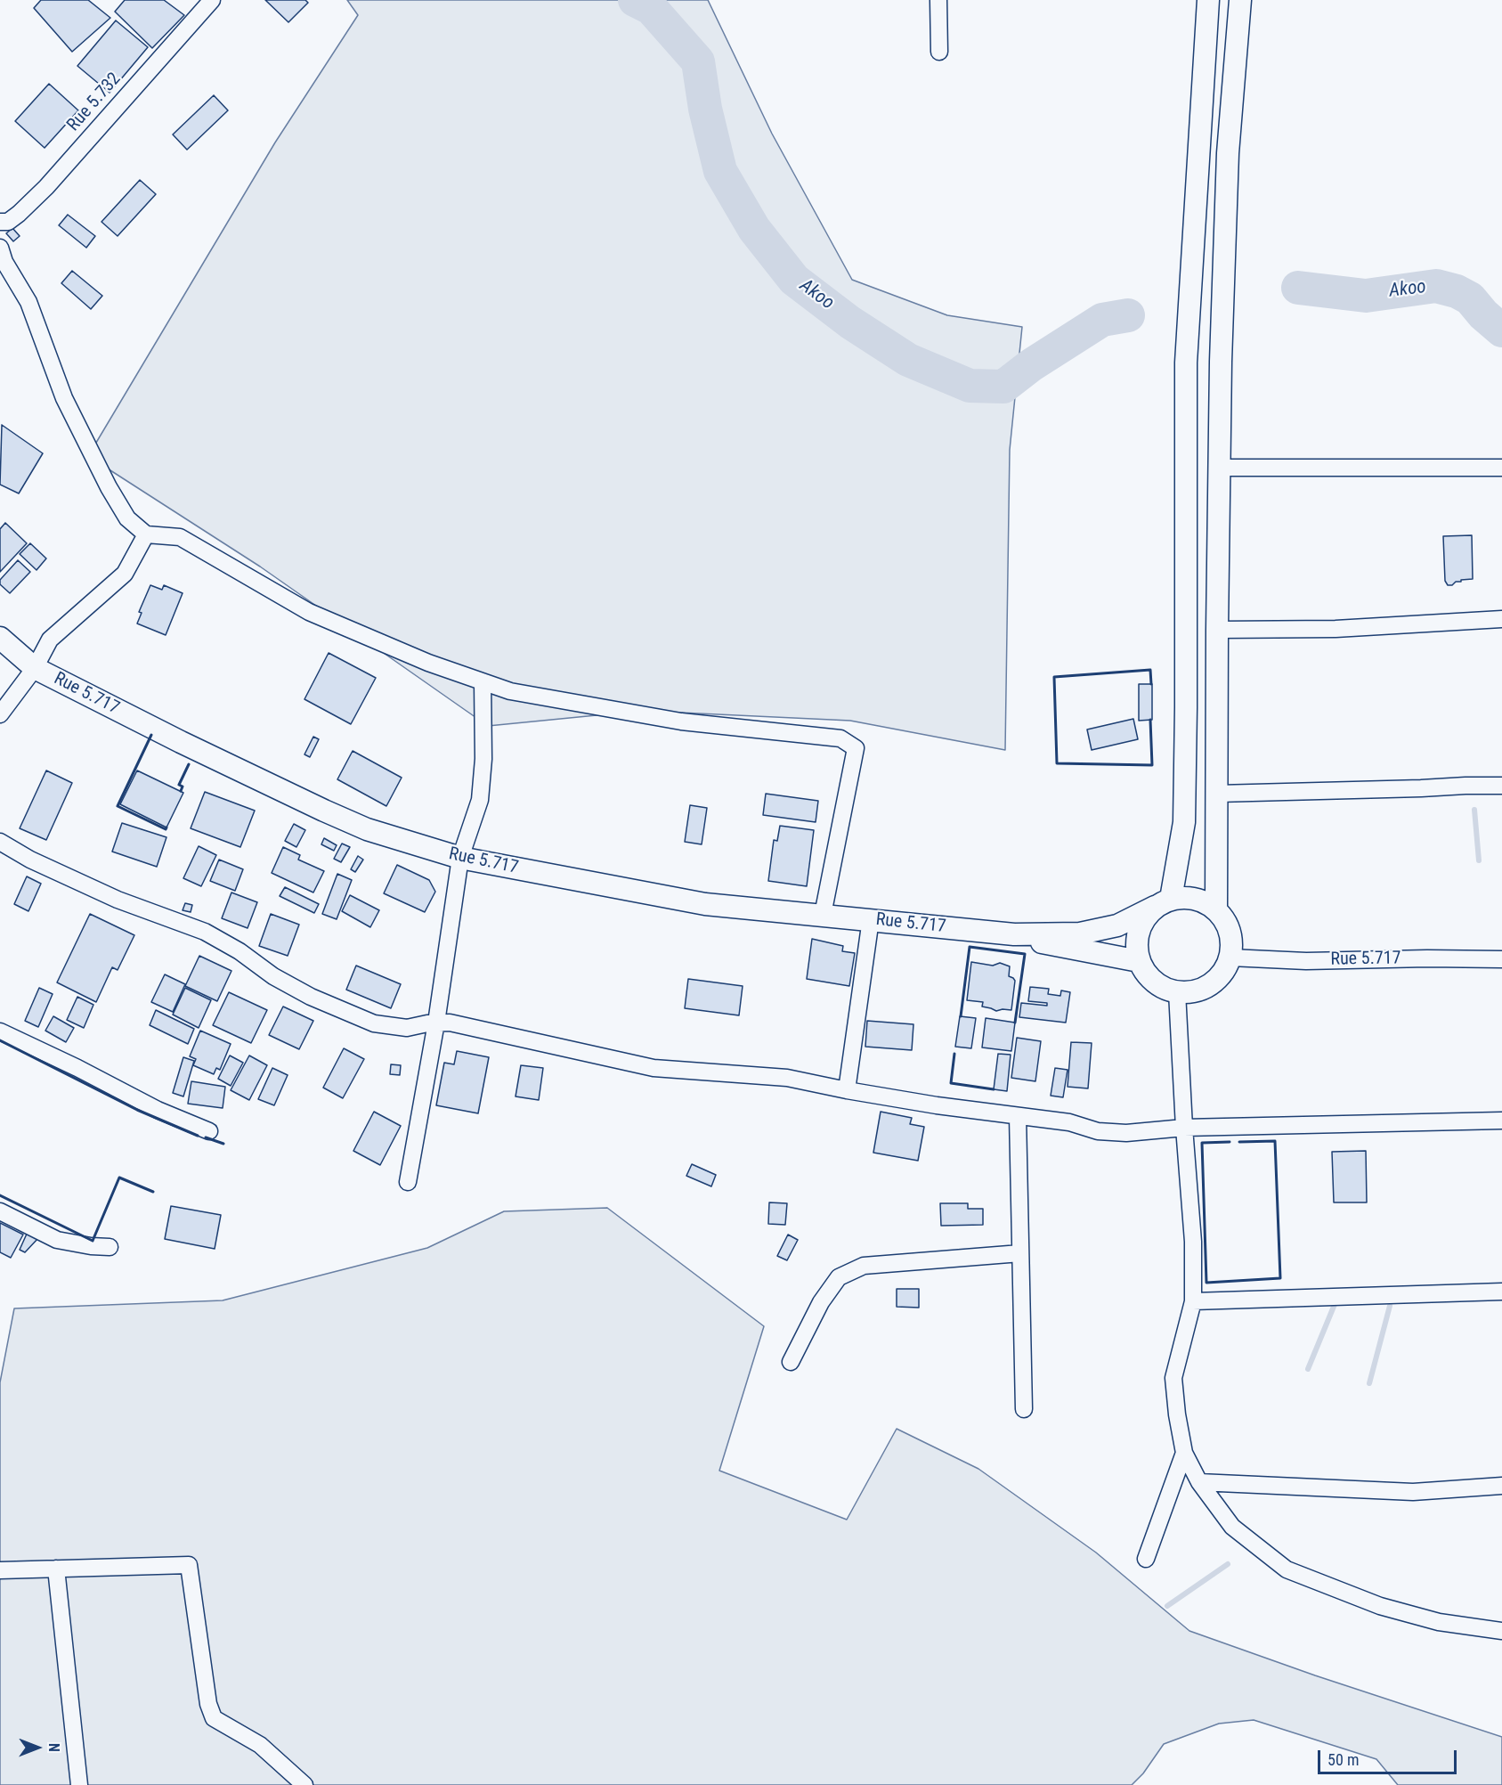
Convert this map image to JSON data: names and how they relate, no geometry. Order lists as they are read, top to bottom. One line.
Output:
{"streets":{"street":["Rue 5.732","Rue 5.717"]},"water":["Akoo"],"scale_bar":"50 m","north":"right"}
